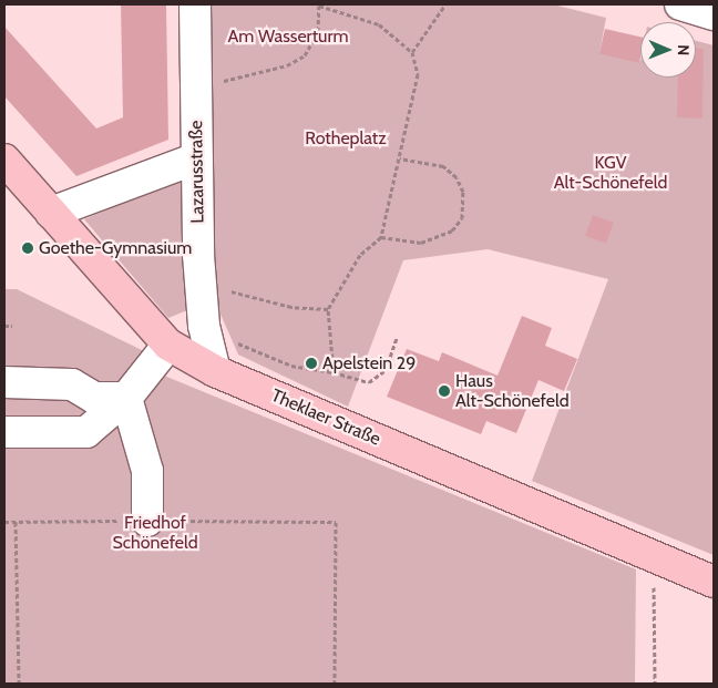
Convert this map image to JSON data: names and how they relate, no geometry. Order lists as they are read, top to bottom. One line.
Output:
{"streets":{"main road":["Theklaer Straße"],"street":["Lazarusstraße"]},"crossings":[["Lazarusstraße","Theklaer Straße"]],"parks":["Am Wasserturm","Rotheplatz","KGV Alt-Schönefeld","Friedhof Schönefeld"],"places":["Goethe-Gymnasium","Apelstein 29","Haus Alt-Schönefeld"],"north":"right"}
